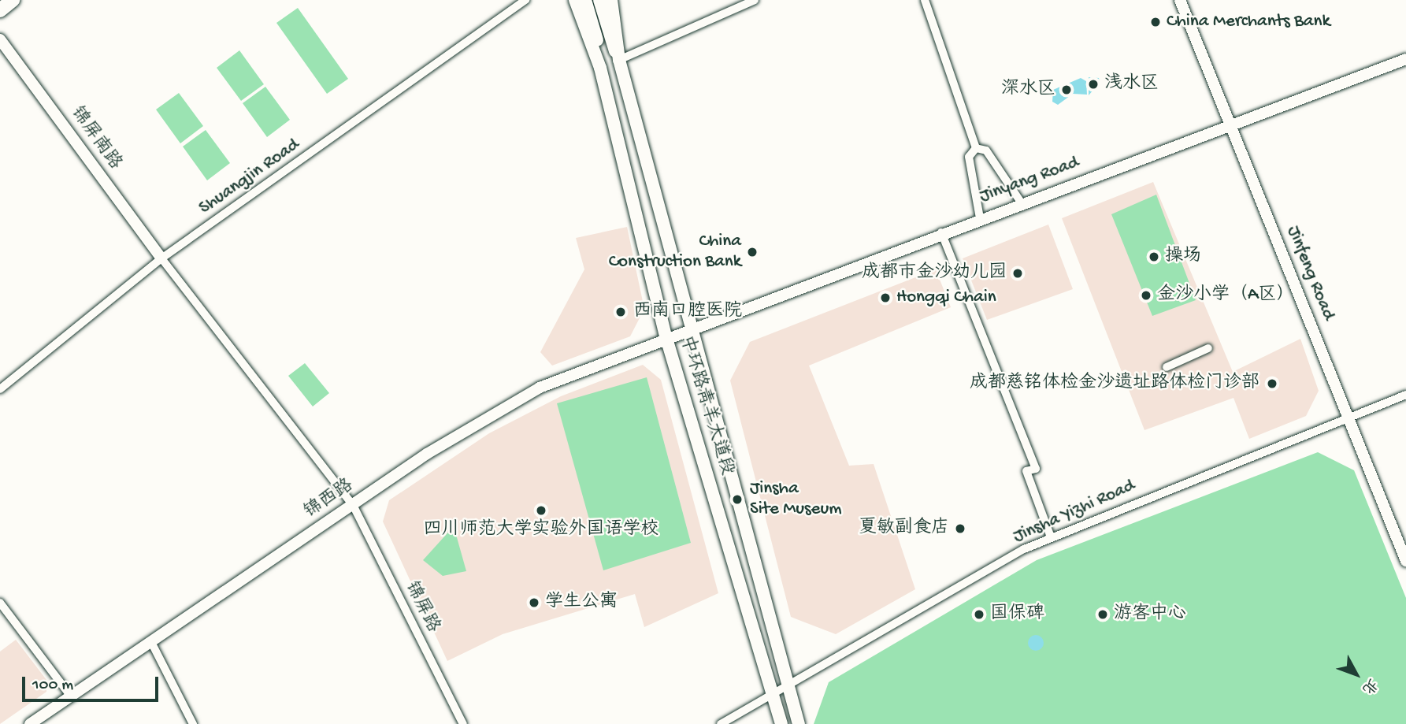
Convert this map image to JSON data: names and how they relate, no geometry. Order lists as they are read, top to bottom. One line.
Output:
{"streets":{"main road":["中环路青羊大道段"],"street":["锦屏南路","Shuangjin Road","Jinyang Road","Jinfeng Road","锦西路","Jinsha Yizhi Road","锦屏路"]},"crossings":[["锦屏南路","Shuangjin Road"],["锦屏南路","锦屏路"],["Shuangjin Road","锦屏路"],["Jinyang Road","Jinfeng Road"],["Jinyang Road","中环路青羊大道段"],["Jinyang Road","锦西路"],["Jinfeng Road","Jinsha Yizhi Road"],["中环路青羊大道段","锦西路"],["中环路青羊大道段","Jinsha Yizhi Road"],["锦西路","锦屏路"]],"places":["China Merchants Bank","浅水区","深水区","China Construction Bank","操场","成都市金沙幼儿园","金沙小学（A区）","Hongqi Chain","西南口腔医院","成都慈铭体检金沙遗址路体检门诊部","Jinsha Site Museum","四川师范大学实验外国语学校","夏敏副食店","学生公寓","国保碑","游客中心"],"scale_bar":"100 m","north":"bottom right"}
